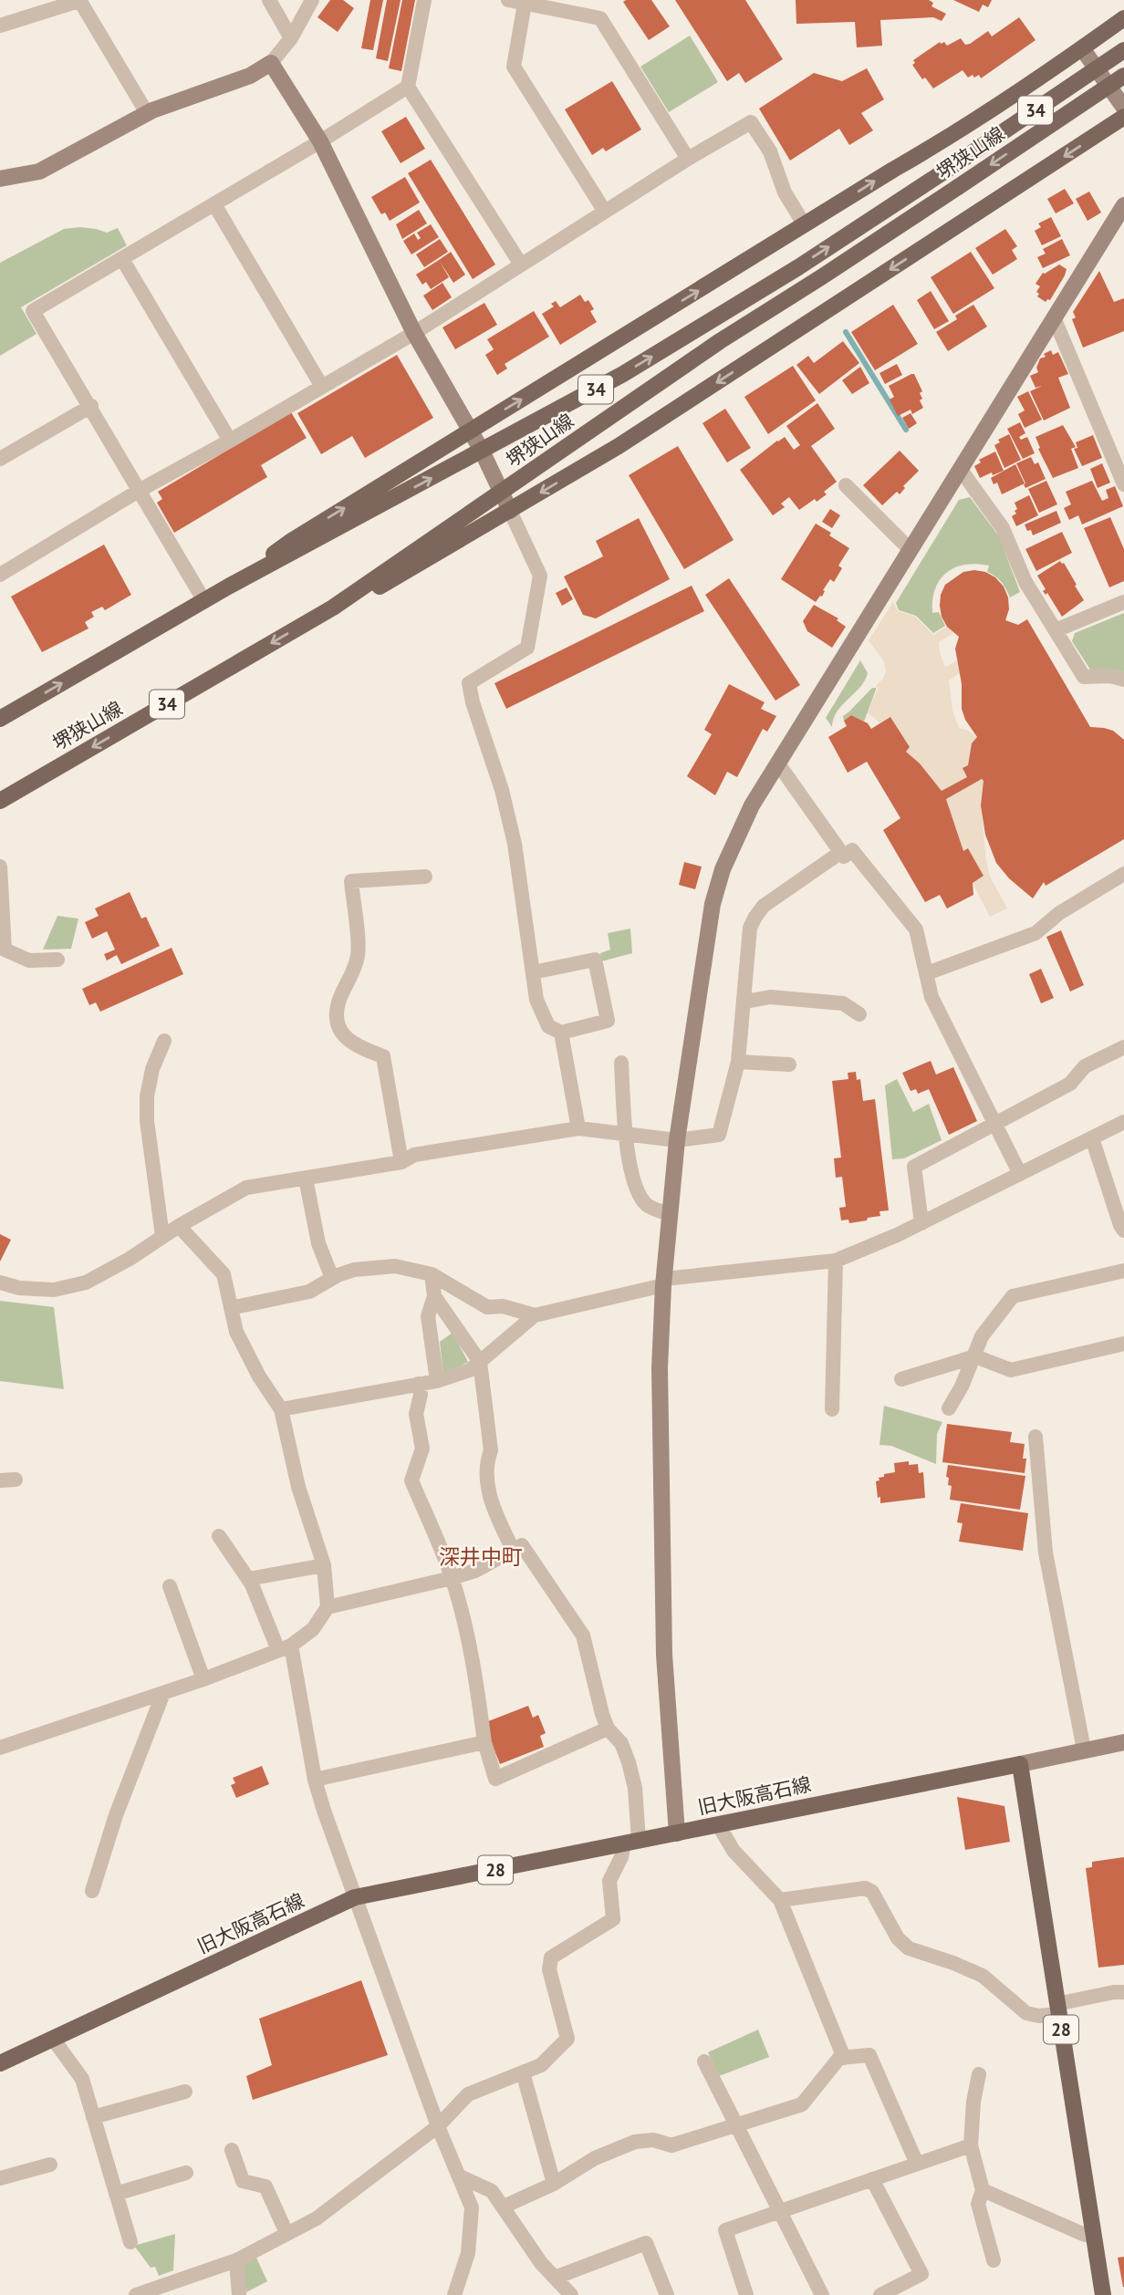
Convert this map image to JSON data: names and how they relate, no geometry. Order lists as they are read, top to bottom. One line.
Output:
{"streets":{"main road":["34","堺狭山線","旧大阪高石線","28"]},"crossings":[["旧大阪高石線","28"]],"districts":["深井中町"]}
